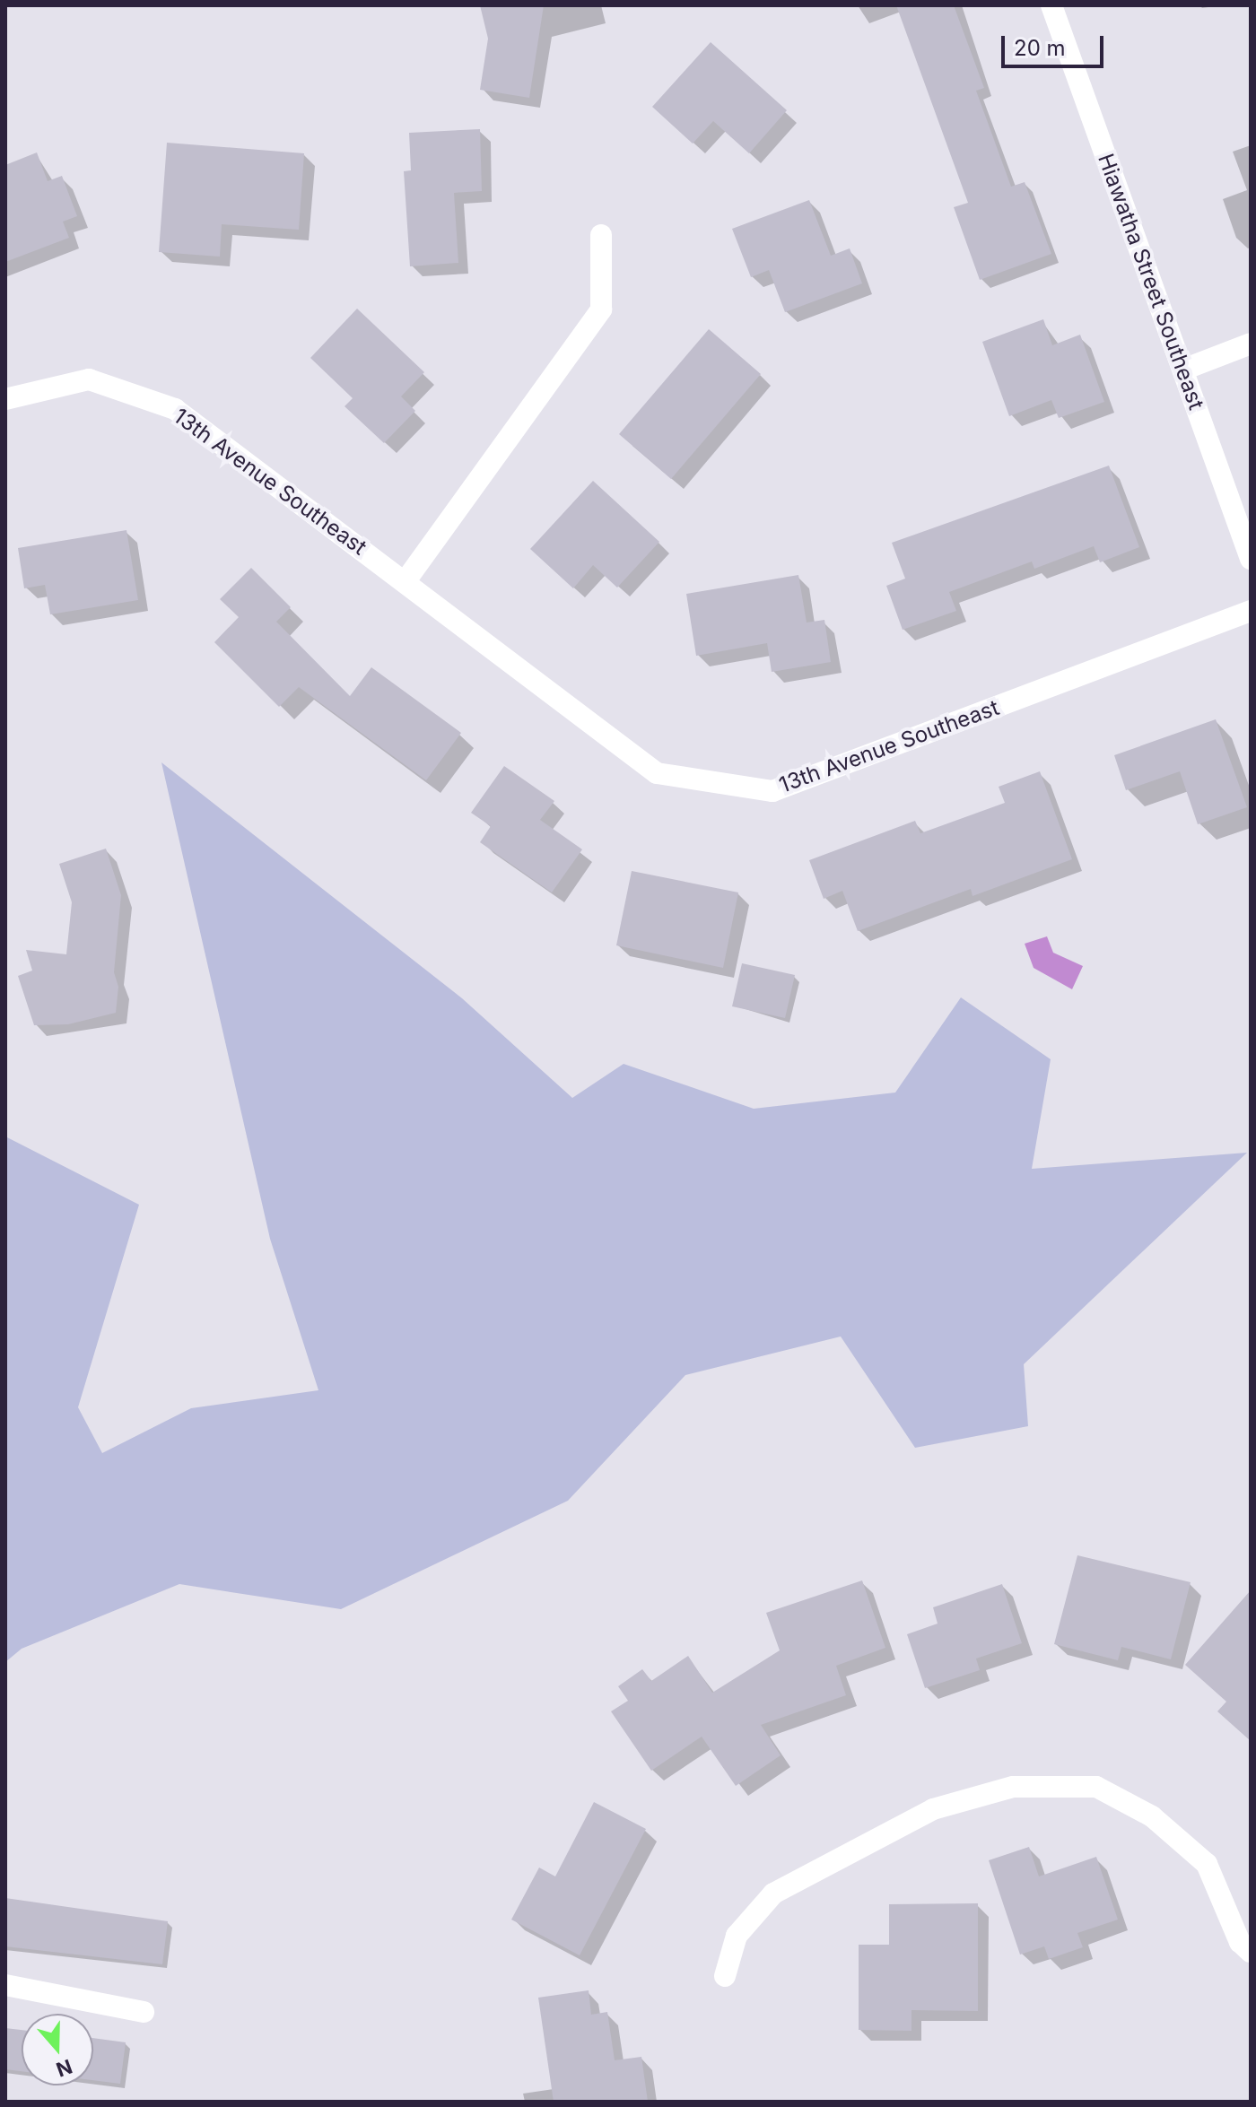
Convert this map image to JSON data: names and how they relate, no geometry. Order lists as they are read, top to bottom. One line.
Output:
{"streets":{"street":["Hiawatha Street Southeast","13th Avenue Southeast"]},"scale_bar":"20 m","north":"bottom"}
